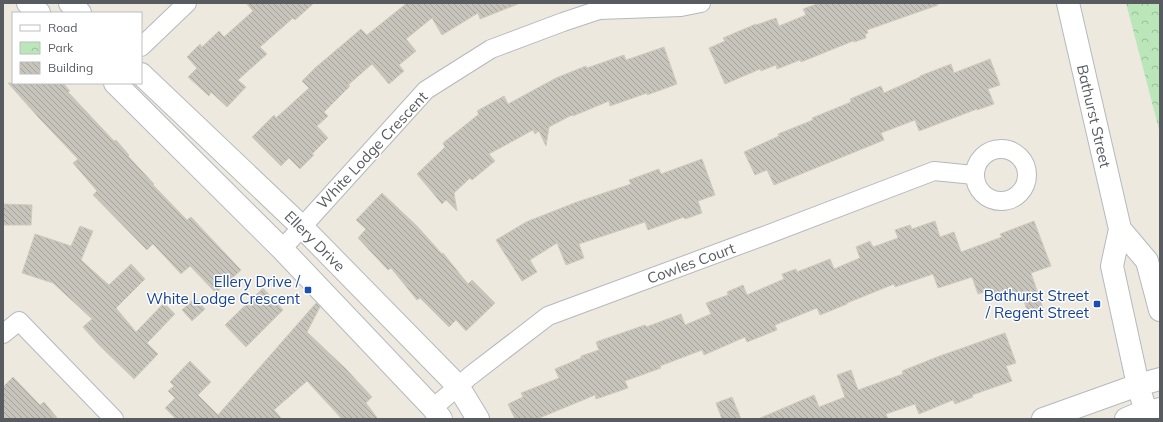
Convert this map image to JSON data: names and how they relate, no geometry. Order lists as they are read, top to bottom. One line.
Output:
{"streets":{"street":["Bathurst Street","White Lodge Crescent","Ellery Drive","Cowles Court"]},"crossings":[["White Lodge Crescent","Ellery Drive"],["Ellery Drive","Cowles Court"]],"places":{"transit":["Ellery Drive / White Lodge Crescent","Bathurst Street / Regent Street"]},"legend":["Road","Park","Building"]}
